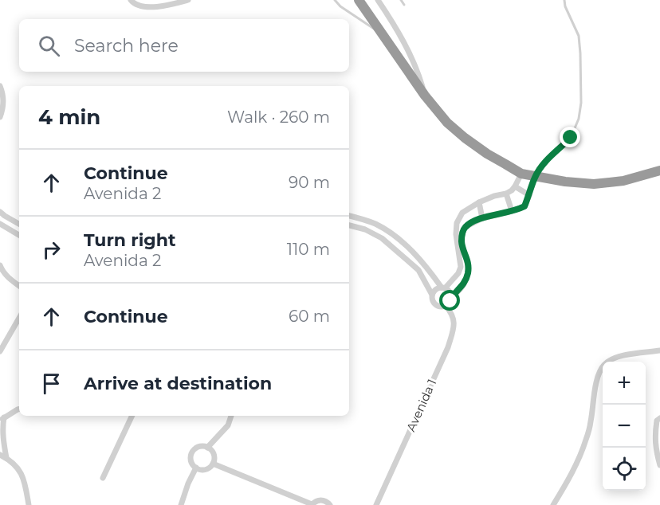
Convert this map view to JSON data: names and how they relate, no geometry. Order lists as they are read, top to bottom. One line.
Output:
{"streets":{"street":["Avenida 1"]},"page":{"search":"Search here","heading":["4 min","Walk · 260 m"],"list":[["Continue","Avenida 2","90 m"],["Turn right","Avenida 2","110 m"],["Continue","60 m"],"Arrive at destination"],"map_buttons":["+","−"]}}
